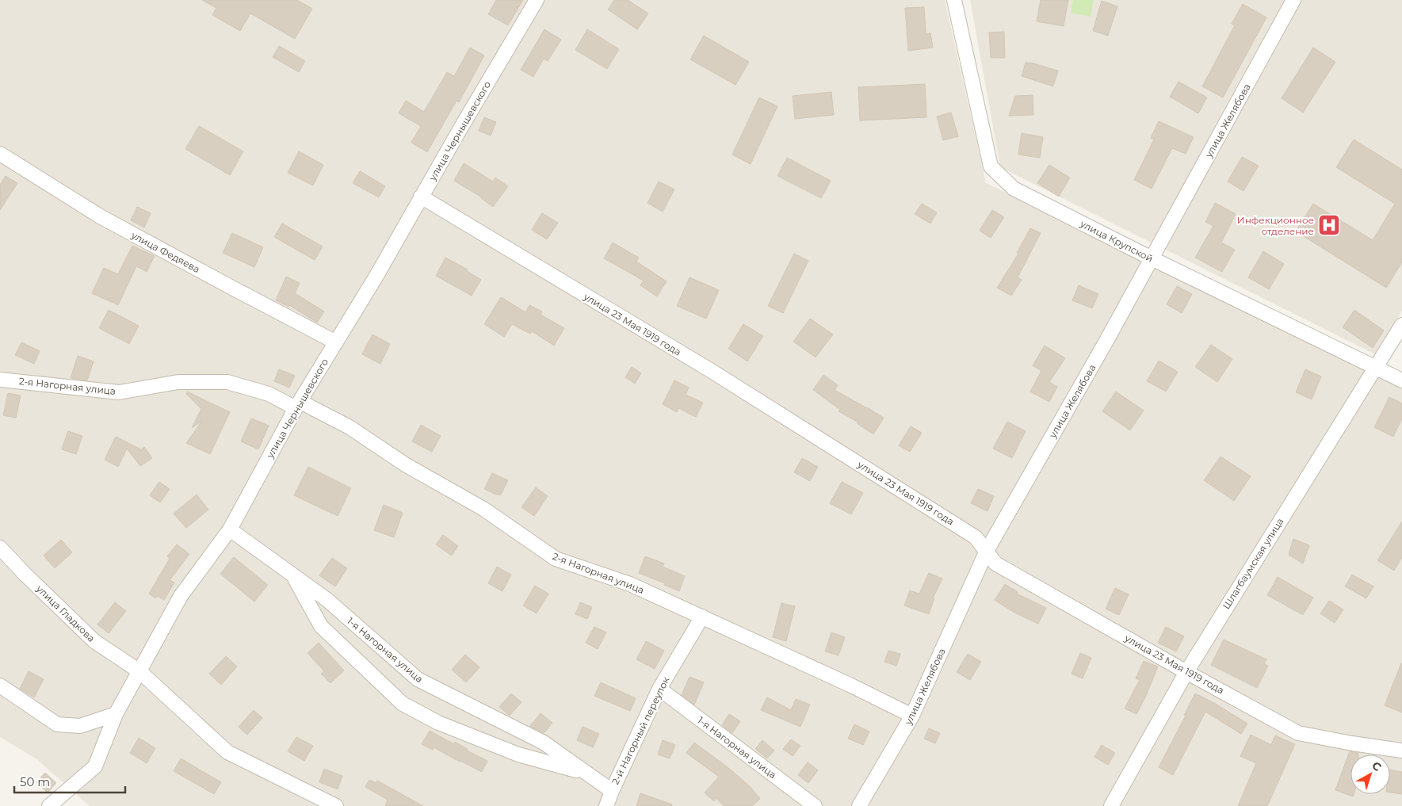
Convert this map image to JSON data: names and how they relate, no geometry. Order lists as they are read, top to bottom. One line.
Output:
{"streets":{"street":["улица Желябова","улица Чернышевского","улица Крупской","улица Федяева","улица 23 Мая 1919 года","2-я Нагорная улица","Шлагбаумская улица","улица Гладкова","1-я Нагорная улица","2-й Нагорный переулок"]},"crossings":[["улица Желябова","улица Крупской"],["улица Желябова","улица 23 Мая 1919 года"],["улица Желябова","2-я Нагорная улица"],["улица Чернышевского","улица Федяева"],["улица Чернышевского","улица 23 Мая 1919 года"],["улица Чернышевского","2-я Нагорная улица"],["улица Чернышевского","улица Гладкова"],["улица Чернышевского","1-я Нагорная улица"],["улица Крупской","Шлагбаумская улица"],["улица 23 Мая 1919 года","Шлагбаумская улица"],["2-я Нагорная улица","2-й Нагорный переулок"],["1-я Нагорная улица","2-й Нагорный переулок"]],"places":{"hospital":["Инфекционное отделение"]},"scale_bar":"50 m","north":"top right"}
